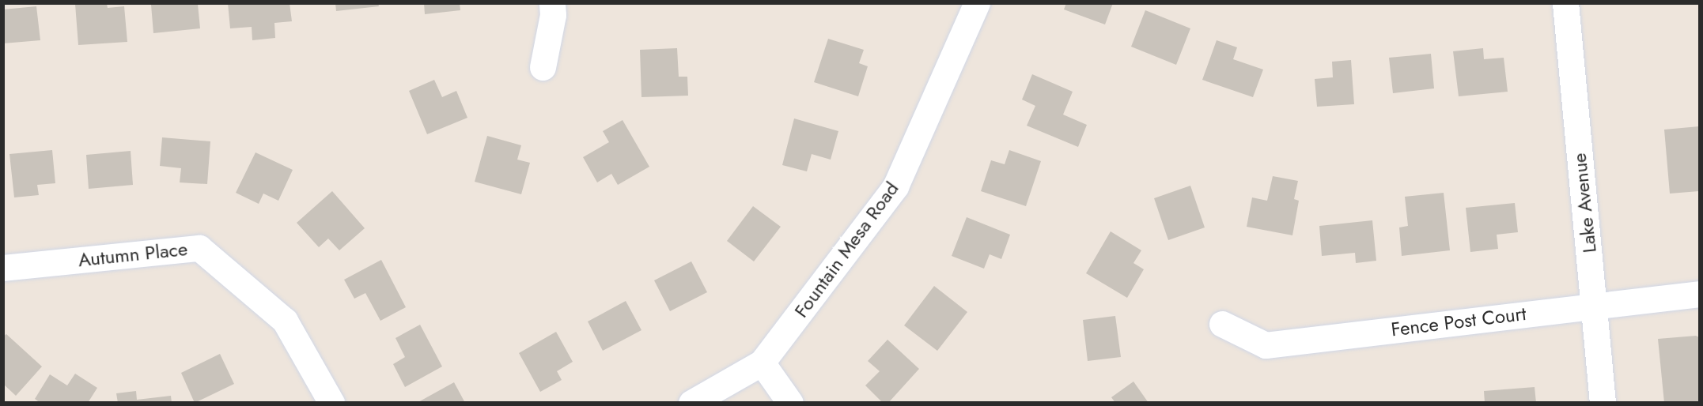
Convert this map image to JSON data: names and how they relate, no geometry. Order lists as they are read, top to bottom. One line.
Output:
{"streets":{"street":["Lake Avenue","Fountain Mesa Road","Autumn Place","Fence Post Court"]},"crossings":[["Lake Avenue","Fence Post Court"]]}
